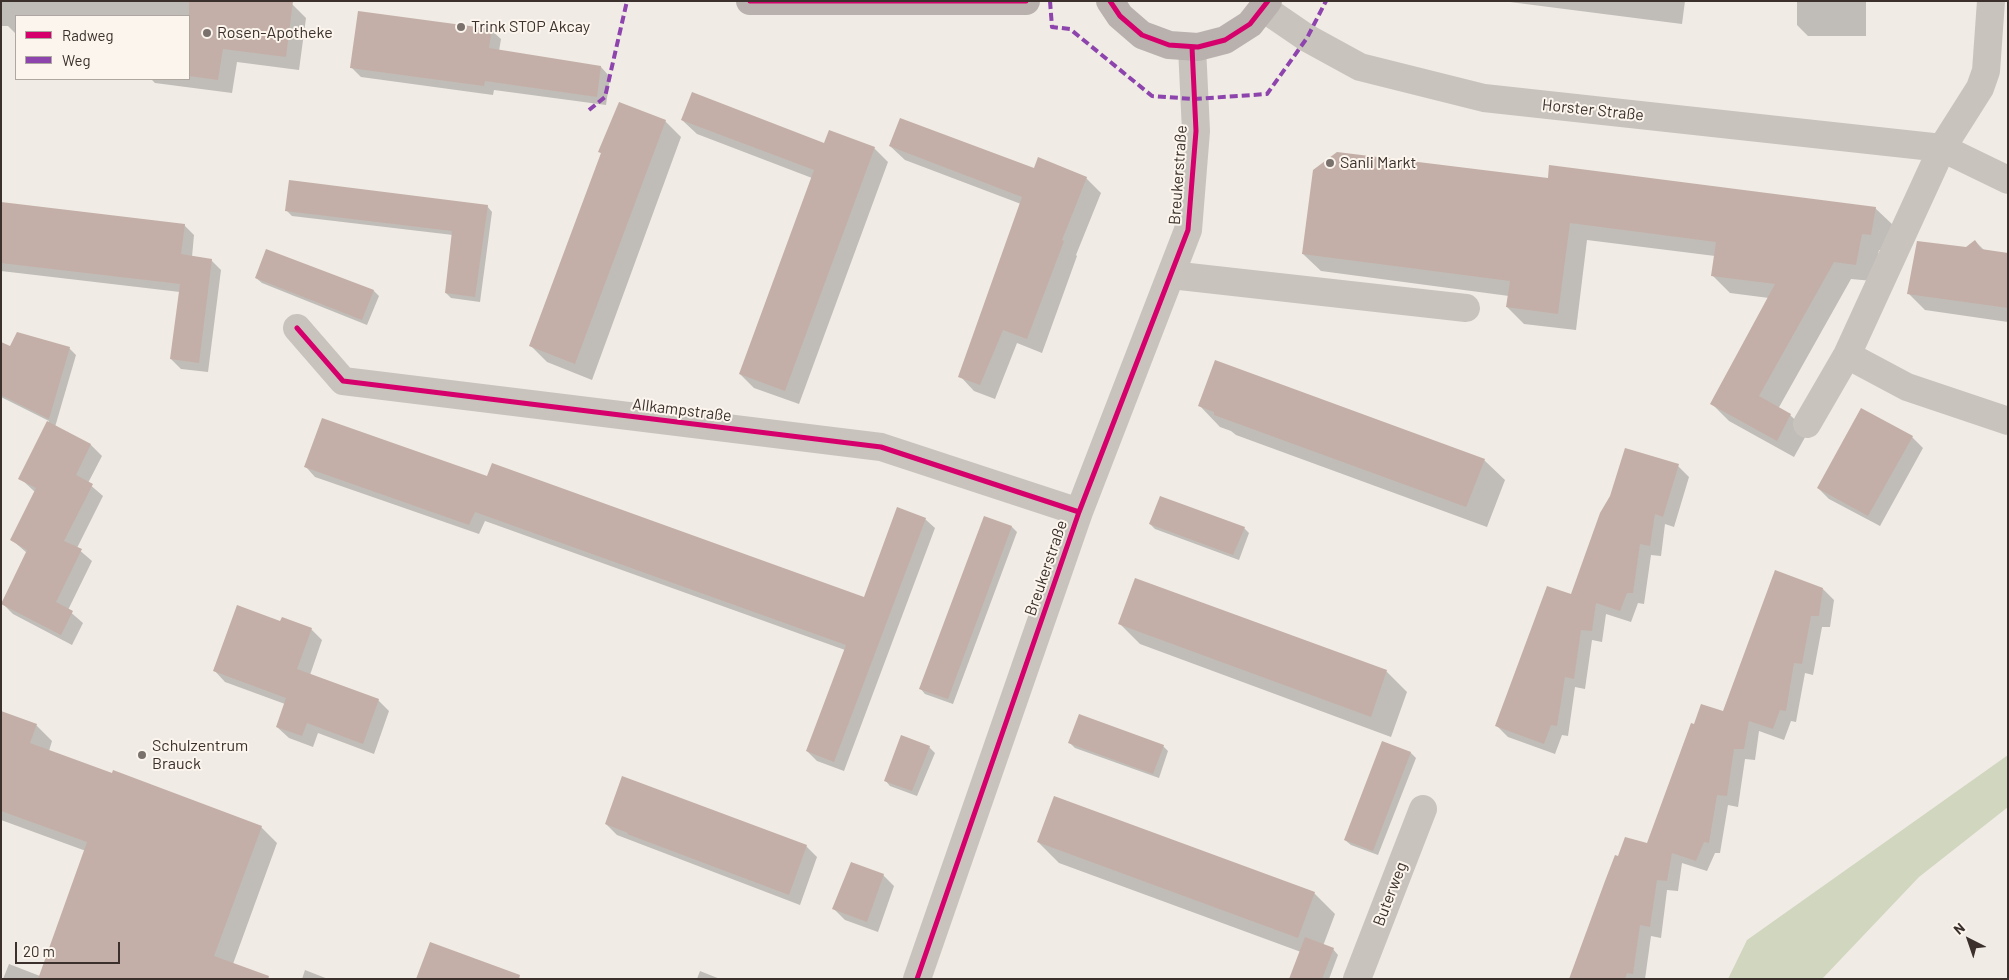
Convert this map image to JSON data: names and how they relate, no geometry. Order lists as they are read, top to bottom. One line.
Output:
{"streets":{"street":["Horster Straße","Breukerstraße","Allkampstraße","Buterweg"]},"crossings":[["Breukerstraße","Allkampstraße"]],"places":["Trink STOP Akcay","Rosen-Apotheke","Sanli Markt","Schulzentrum Brauck"],"legend":["Radweg","Weg"],"scale_bar":"20 m","north":"top left"}
